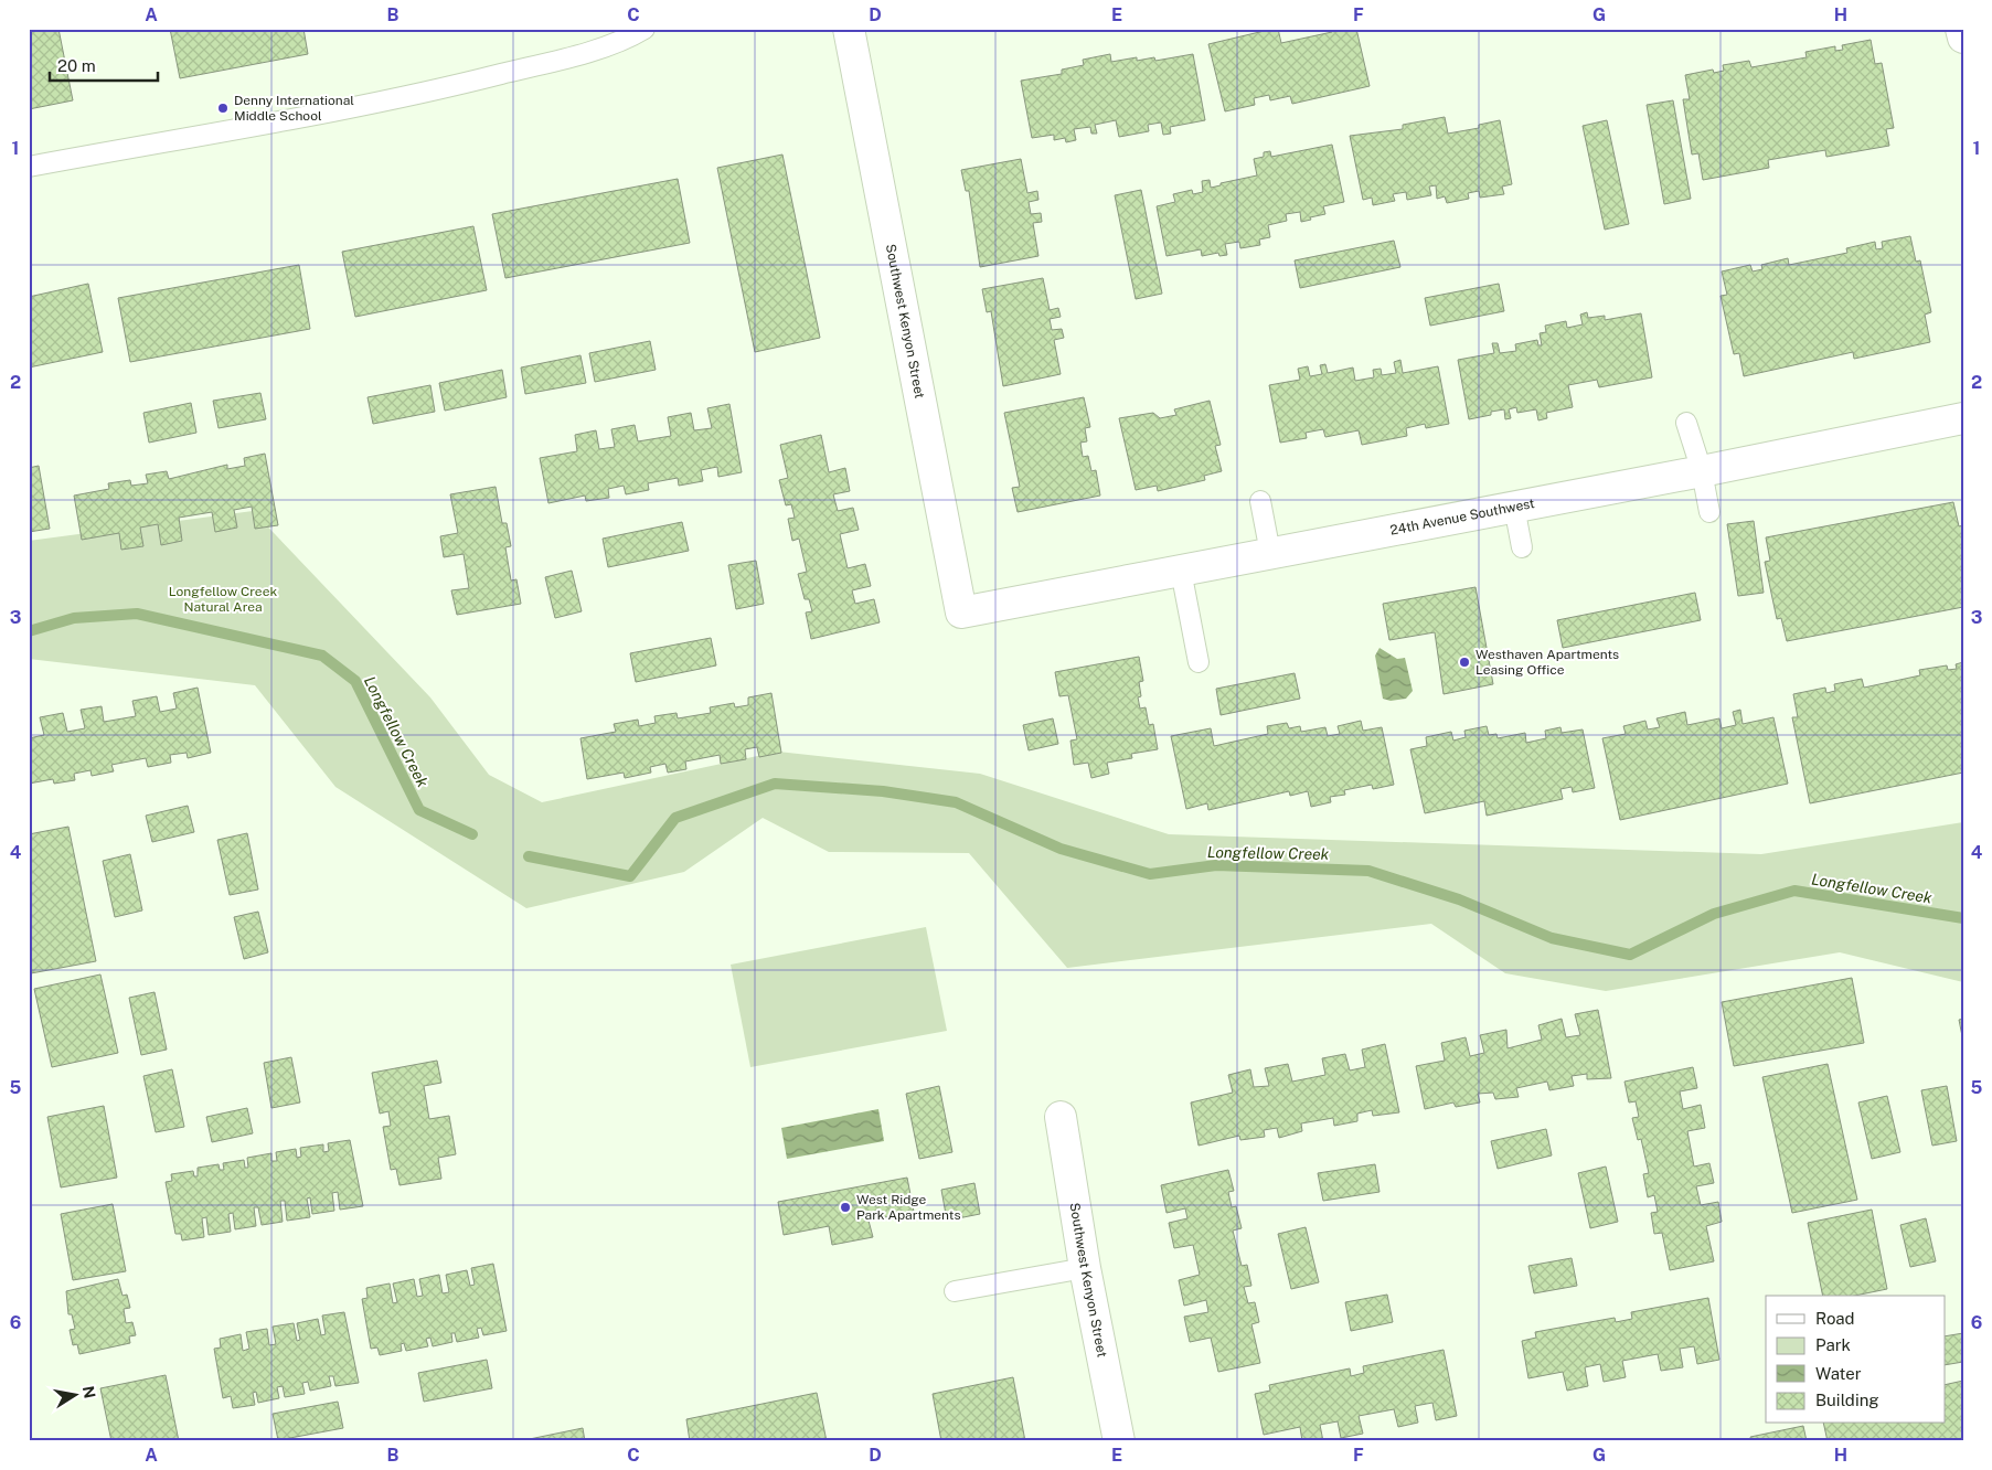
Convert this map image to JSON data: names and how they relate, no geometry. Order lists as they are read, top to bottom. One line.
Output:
{"streets":{"street":["Southwest Kenyon Street","24th Avenue Southwest"]},"crossings":[["Southwest Kenyon Street","24th Avenue Southwest"]],"water":["Longfellow Creek"],"parks":["Longfellow Creek Natural Area"],"places":["Denny International Middle School","Westhaven Apartments Leasing Office","West Ridge Park Apartments"],"legend":["Road","Park","Water","Building"],"scale_bar":"20 m","north":"right","grid":{"columns":["A","B","C","D","E","F","G","H"],"rows":["1","2","3","4","5","6"]}}
